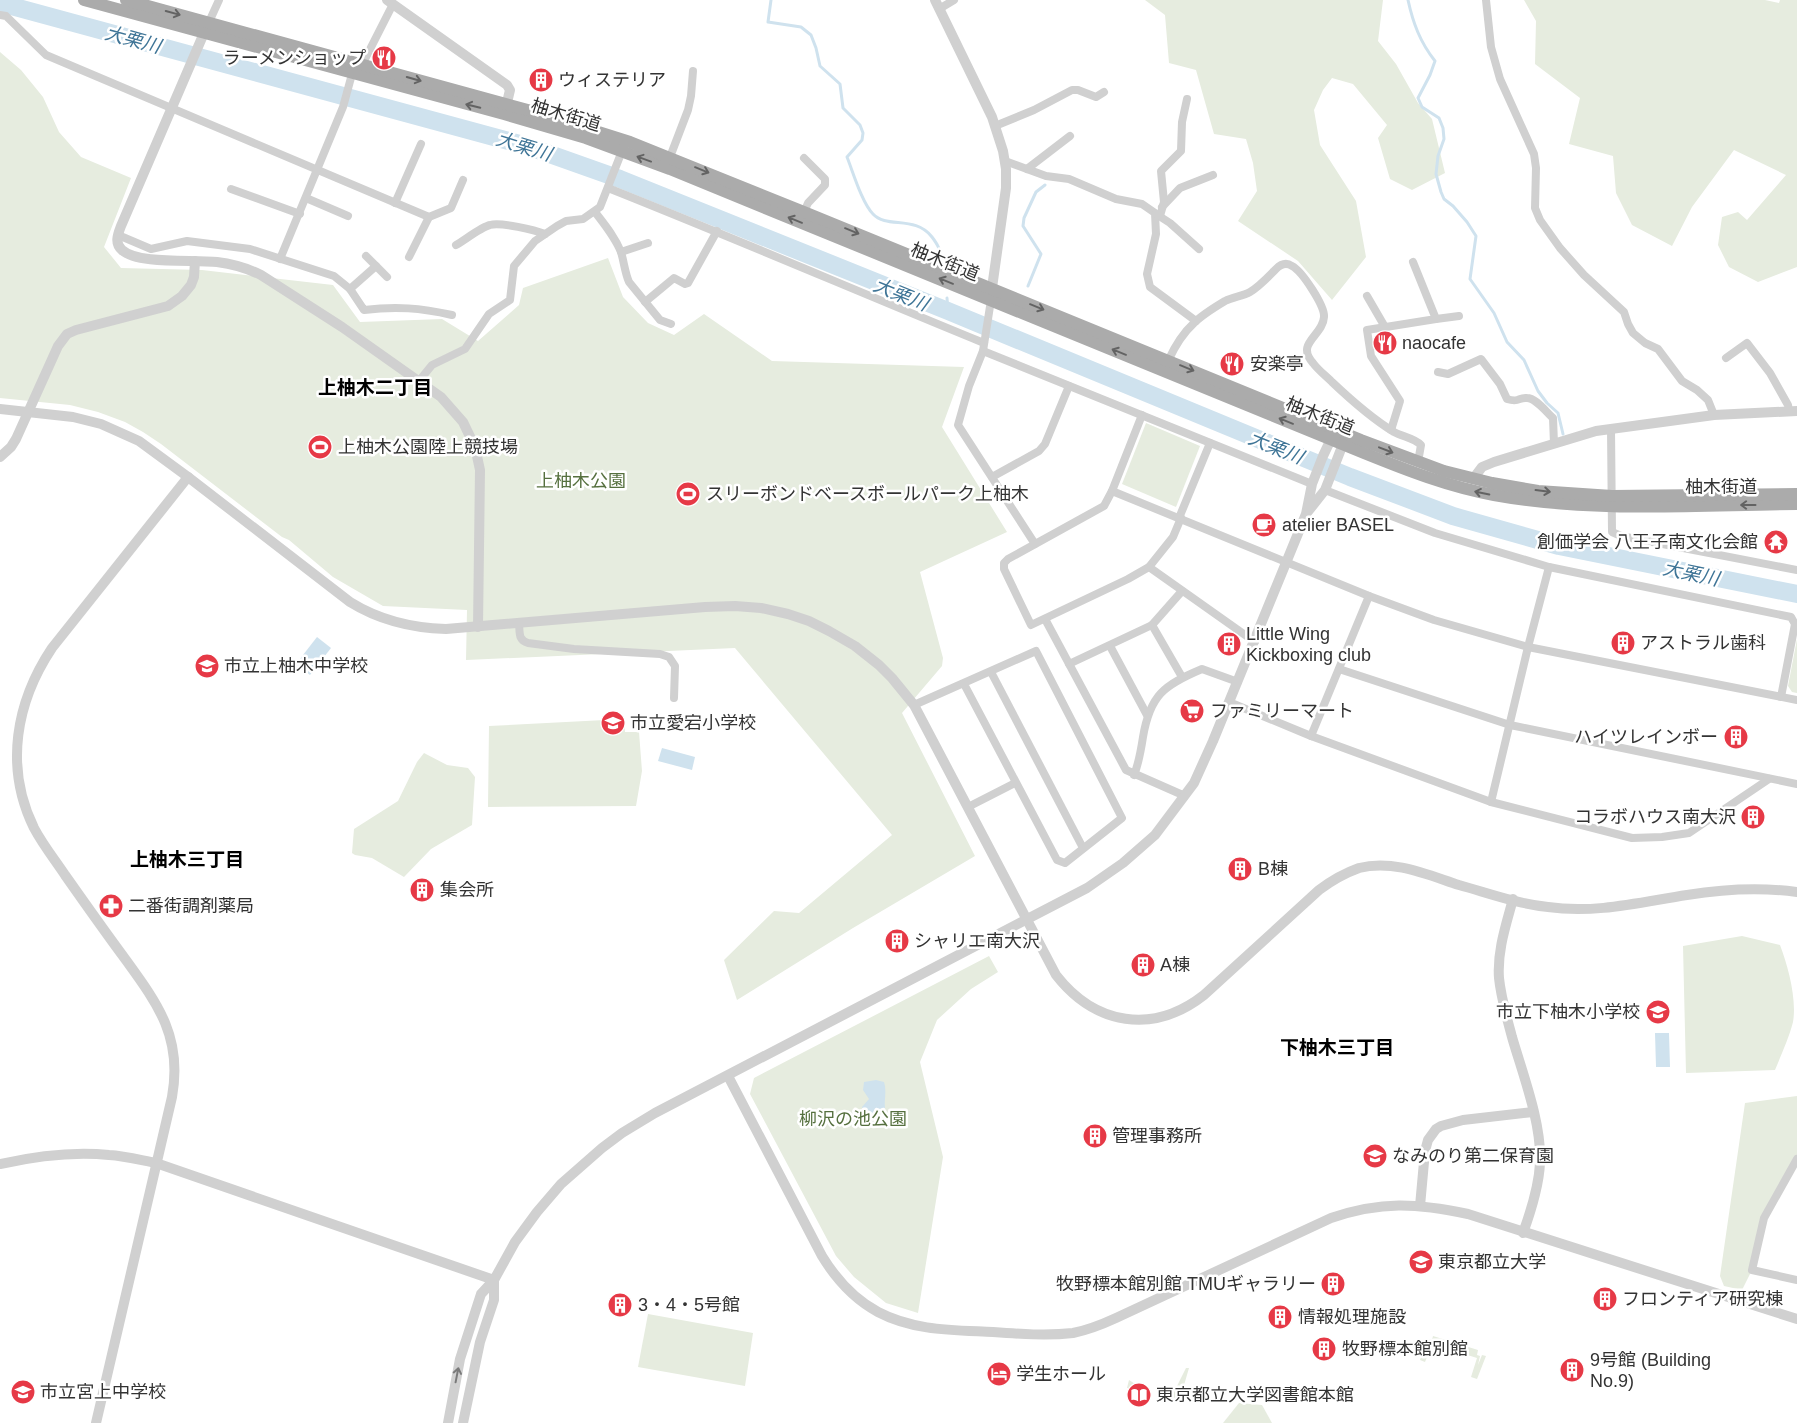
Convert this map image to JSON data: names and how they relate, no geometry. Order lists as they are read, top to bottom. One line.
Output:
{"streets":{"main road":["柚木街道"]},"districts":["上柚木二丁目","上柚木三丁目","下柚木三丁目"],"water":["大栗川"],"parks":["上柚木公園","柳沢の池公園"],"places":{"restaurant":["ラーメンショップ","naocafe","安楽亭"],"building":["ウィステリア","アストラル歯科","Little Wing Kickboxing club","ハイツレインボー","コラボハウス南大沢","B棟","集会所","シャリエ南大沢","A棟","管理事務所","牧野標本館別館 TMUギャラリー","フロンティア研究棟","3・4・5号館","情報処理施設","牧野標本館別館","9号館 (Building No.9)"],"sports":["上柚木公園陸上競技場","スリーボンドベースボールパーク上柚木"],"cafe":["atelier BASEL"],"temple":["創価学会 八王子南文化会館"],"school or university":["市立上柚木中学校","市立愛宕小学校","市立下柚木小学校","なみのり第二保育園","東京都立大学","市立宮上中学校"],"supermarket":["ファミリーマート"],"pharmacy":["二番街調剤薬局"],"hotel":["学生ホール"],"library":["東京都立大学図書館本館"]}}
